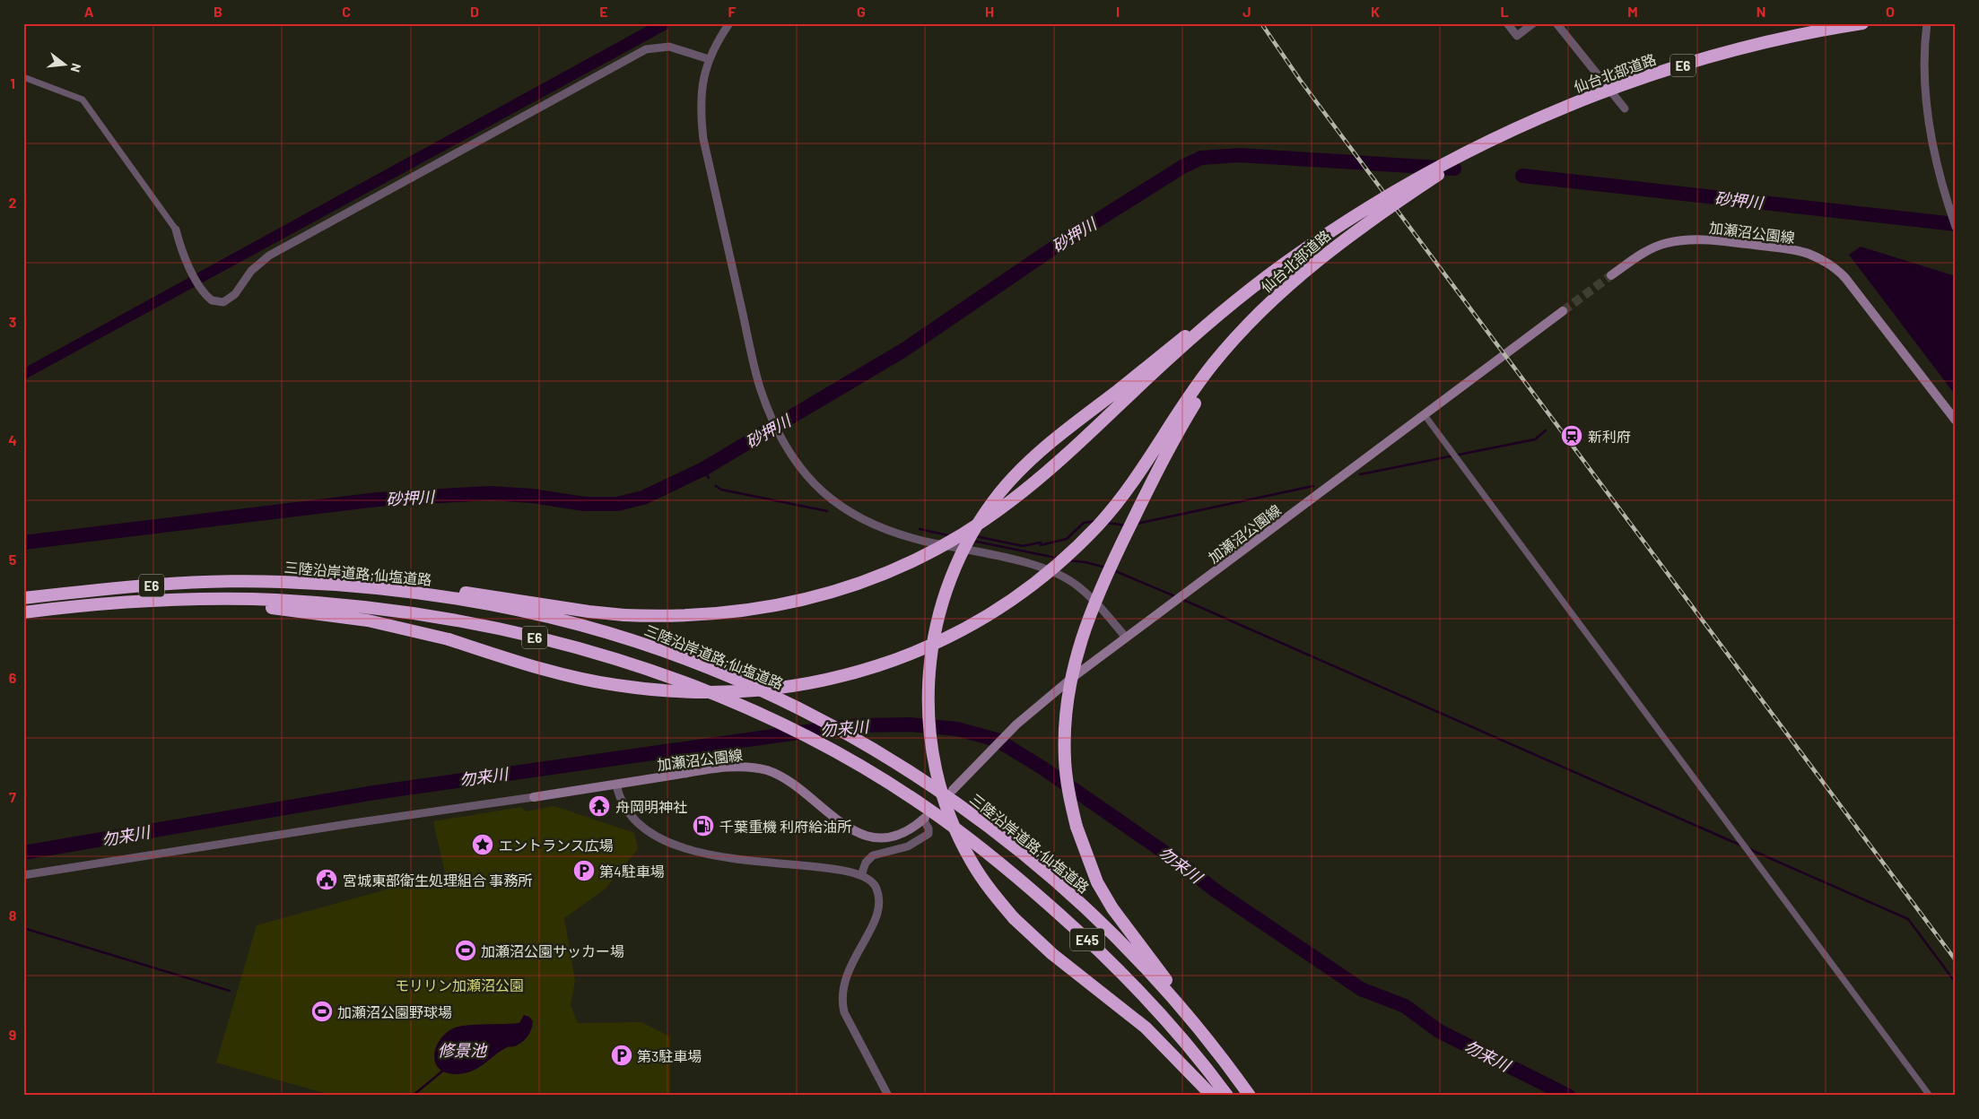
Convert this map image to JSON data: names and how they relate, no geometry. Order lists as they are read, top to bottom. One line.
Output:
{"streets":{"highway":["E6","仙台北部道路","三陸沿岸道路;仙塩道路","E45"],"main road":["加瀬沼公園線"]},"crossings":[["E6","加瀬沼公園線"],["E6","E45"],["加瀬沼公園線","E45"]],"water":["砂押川","勿来川","修景池"],"parks":["モリリン加瀬沼公園"],"places":{"station":["新利府"],"temple":["舟岡明神社"],"fuel station":["千葉重機 利府給油所"],"place":["エントランス広場"],"parking":["第4駐車場","第3駐車場"],"public building":["宮城東部衛生処理組合 事務所"],"sports":["加瀬沼公園サッカー場","加瀬沼公園野球場"]},"north":"right","grid":{"columns":["A","B","C","D","E","F","G","H","I","J","K","L","M","N","O"],"rows":["1","2","3","4","5","6","7","8","9"]}}
